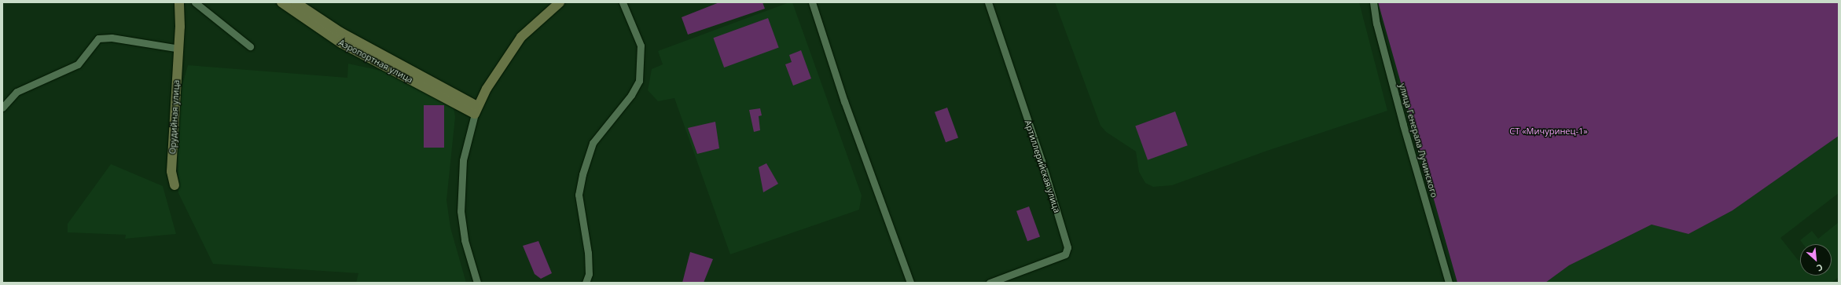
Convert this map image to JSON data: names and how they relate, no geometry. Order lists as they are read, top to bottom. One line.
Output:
{"streets":{"main road":["Аэропортная улица","Орудийная улица"],"street":["улица Генерала Лучинского","Артиллерийская улица"]},"parks":["СТ «Мичуринец-1»"],"north":"bottom right"}
